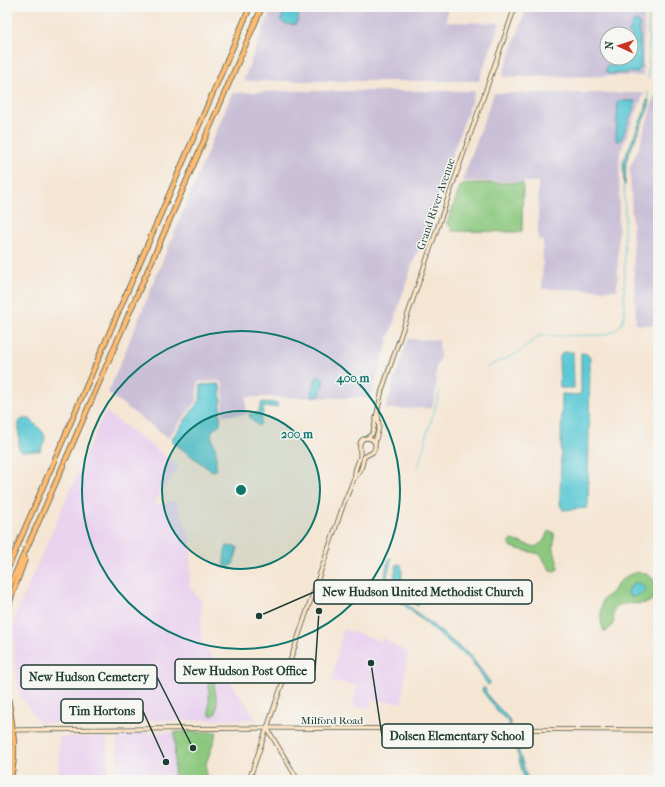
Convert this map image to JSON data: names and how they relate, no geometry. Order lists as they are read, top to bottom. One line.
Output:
{"streets":{"main road":["Grand River Avenue","Milford Road"]},"places":["New Hudson Post Office","New Hudson United Methodist Church","Dolsen Elementary School","New Hudson Cemetery","Tim Hortons"],"north":"left","rings":["400 m","200 m"]}
